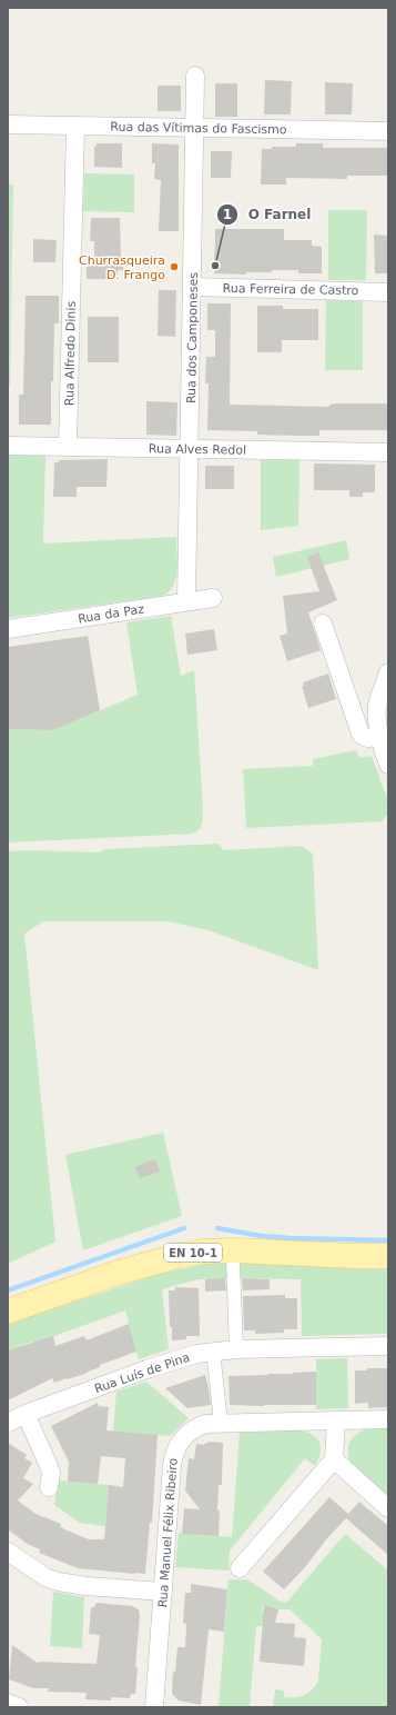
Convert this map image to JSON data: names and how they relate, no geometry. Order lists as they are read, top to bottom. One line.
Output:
{"streets":{"main road":["EN 10-1"],"street":["Rua das Vítimas do Fascismo","Rua Ferreira de Castro","Rua dos Camponeses","Rua Alfredo Dinis","Rua Alves Redol","Rua da Paz","Rua Luís de Pina","Rua Manuel Félix Ribeiro"]},"crossings":[["Rua das Vítimas do Fascismo","Rua dos Camponeses"],["Rua das Vítimas do Fascismo","Rua Alfredo Dinis"],["Rua Ferreira de Castro","Rua dos Camponeses"],["Rua dos Camponeses","Rua Alves Redol"],["Rua dos Camponeses","Rua da Paz"],["Rua Alfredo Dinis","Rua Alves Redol"]],"places":["O Farnel","Churrasqueira D. Frango"]}
